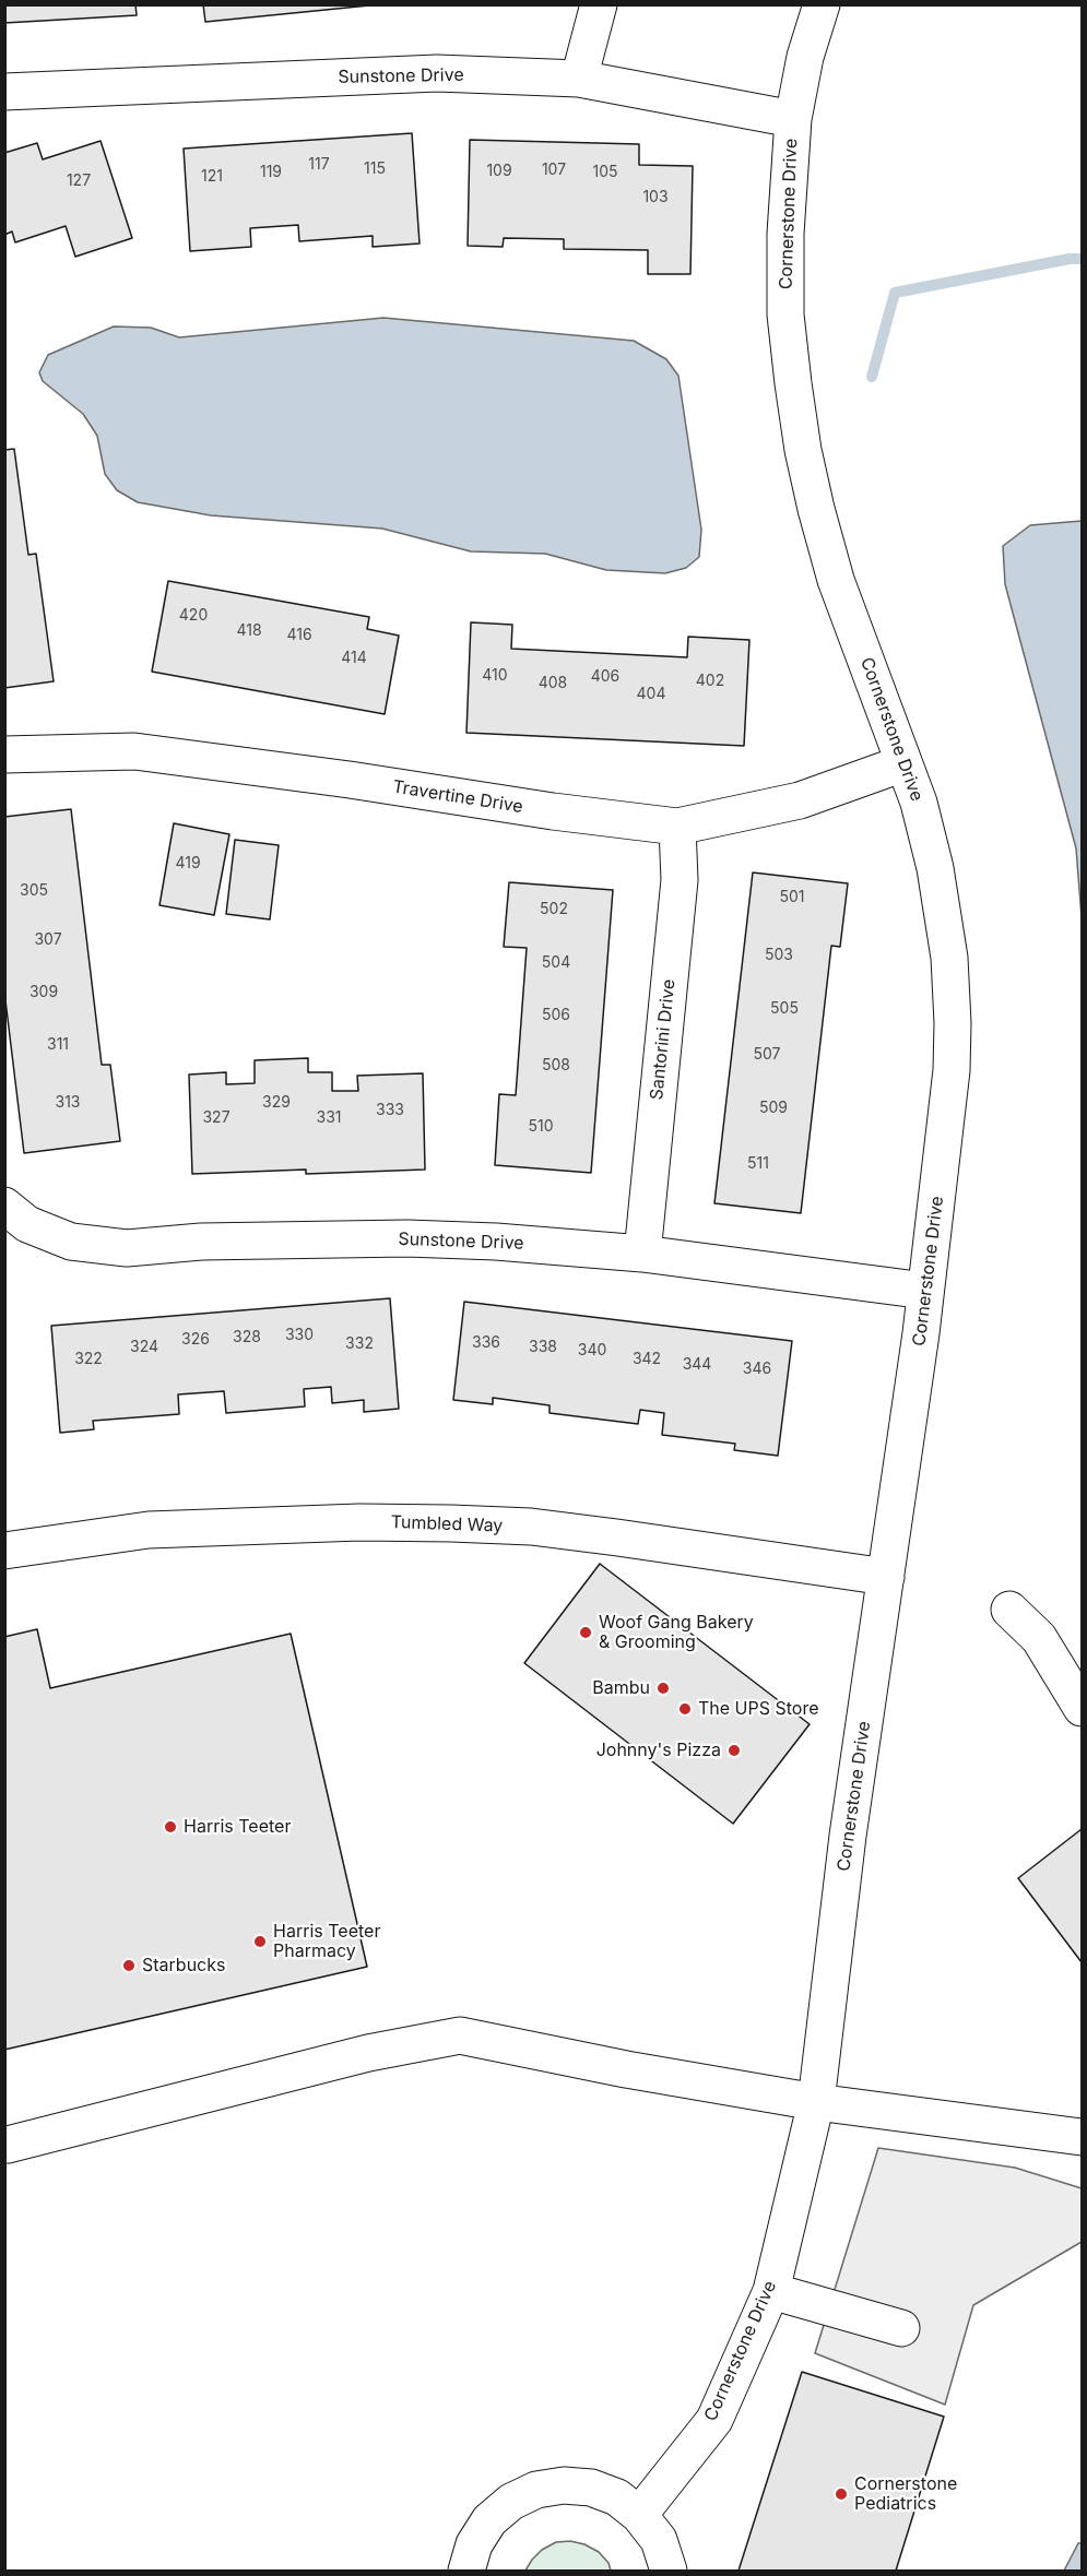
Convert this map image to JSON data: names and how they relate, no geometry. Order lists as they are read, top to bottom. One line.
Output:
{"streets":{"street":["Sunstone Drive","Cornerstone Drive","Travertine Drive","Santorini Drive","Tumbled Way"]},"crossings":[["Sunstone Drive","Cornerstone Drive"],["Sunstone Drive","Santorini Drive"],["Cornerstone Drive","Travertine Drive"],["Cornerstone Drive","Tumbled Way"],["Travertine Drive","Santorini Drive"]],"places":["Woof Gang Bakery & Grooming","Bambu","The UPS Store","Johnny's Pizza","Harris Teeter","Harris Teeter Pharmacy","Starbucks","Cornerstone Pediatrics"],"house_numbers":["117","115","107","109","119","105","121","127","103","420","418","416","414","410","406","402","408","404","419","305","501","502","307","503","504","309","505","506","311","507","508","313","329","509","333","327","331","510","511","330","328","326","336","332","324","338","340","322","342","344","346"]}
